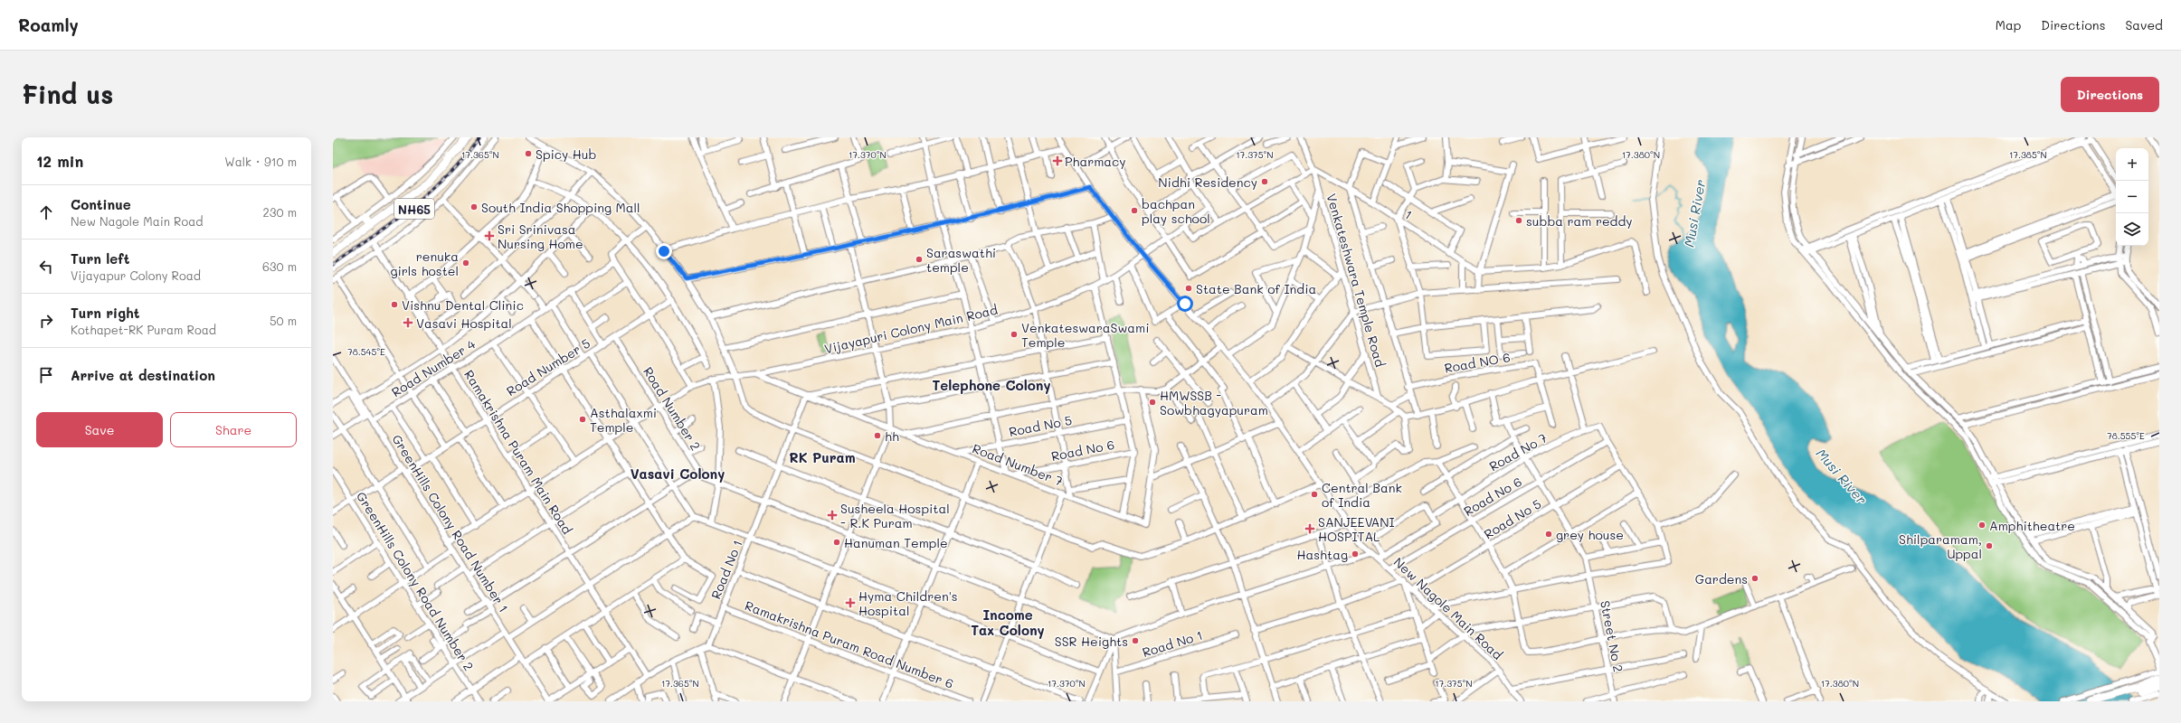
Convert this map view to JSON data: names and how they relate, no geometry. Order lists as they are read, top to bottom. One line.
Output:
{"streets":{"highway":["NH65"],"street":["1","Venkateshwara Temple Road","Vijayapuri Colony Main Road","Road NO 6","Road Number 5","Road Number 4","Road Number 2","Road No 5","Road No 6","Ramakrishna Puram Main Road","Road No 7","Road Number 7","GreenHills Colony Road Number 1","Road No 1","GreenHills Colony Road Number 2","New Nagole Main Road","Street No 2","Ramakrishna Puram Road Number 6"]},"crossings":[["NH65","Ramakrishna Puram Main Road"],["1","Venkateshwara Temple Road"],["Vijayapuri Colony Main Road","Road Number 2"],["Vijayapuri Colony Main Road","Ramakrishna Puram Main Road"],["Vijayapuri Colony Main Road","Road Number 7"],["Vijayapuri Colony Main Road","GreenHills Colony Road Number 1"],["Vijayapuri Colony Main Road","New Nagole Main Road"],["Road Number 5","Road Number 2"],["Road Number 5","Ramakrishna Puram Main Road"],["Road Number 5","GreenHills Colony Road Number 1"],["Road Number 5","GreenHills Colony Road Number 2"],["Road Number 4","Ramakrishna Puram Main Road"],["Road Number 4","GreenHills Colony Road Number 1"],["Road Number 2","Road No 1"],["Road No 5","Road Number 7"],["Road No 5","New Nagole Main Road"],["Road No 5","Street No 2"],["Road No 6","Road No 7"],["Road No 6","Road Number 7"],["Road No 6","New Nagole Main Road"],["Road No 6","Street No 2"],["Road No 7","Street No 2"],["Road Number 7","Road No 1"],["Road No 1","Ramakrishna Puram Road Number 6"]],"districts":["Telephone Colony","RK Puram","Vasavi Colony","Income Tax Colony"],"water":["Musi River"],"places":{"other":["Spicy Hub","Nidhi Residency","South India Shopping Mall","bachpan play school","subba ram reddy","Saraswathi temple","renuka girls hostel","State Bank of India","Vishnu Dental Clinic","VenkateswaraSwami Temple","HMWSSB - Sowbhagyapuram","Asthalaxmi Temple","hh","Central Bank of India","Amphitheatre","grey house","Hanuman Temple","Shilparamam, Uppal","Hashtag","Gardens","SSR Heights"],"health":["Pharmacy","Sri Srinivasa Nursing Home","Vasavi Hospital","Susheela Hospital - R.K Puram","SANJEEVANI HOSPITAL","Hyma Children's Hospital"]},"page":{"header":"Roamly","nav":["Map","Directions","Saved"],"buttons":["Directions",["Save","Share"]],"title":"Find us","heading":["12 min","Walk · 910 m"],"map_buttons":["+","−"],"list":[["Continue","New Nagole Main Road","230 m"],["Turn left","Vijayapur Colony Road","630 m"],["Turn right","Kothapet-RK Puram Road","50 m"],"Arrive at destination"]},"coordinates":["17.365°N","17.370°N","17.375°N","17.385°N","17.380°N","78.545°E","78.555°E"]}
